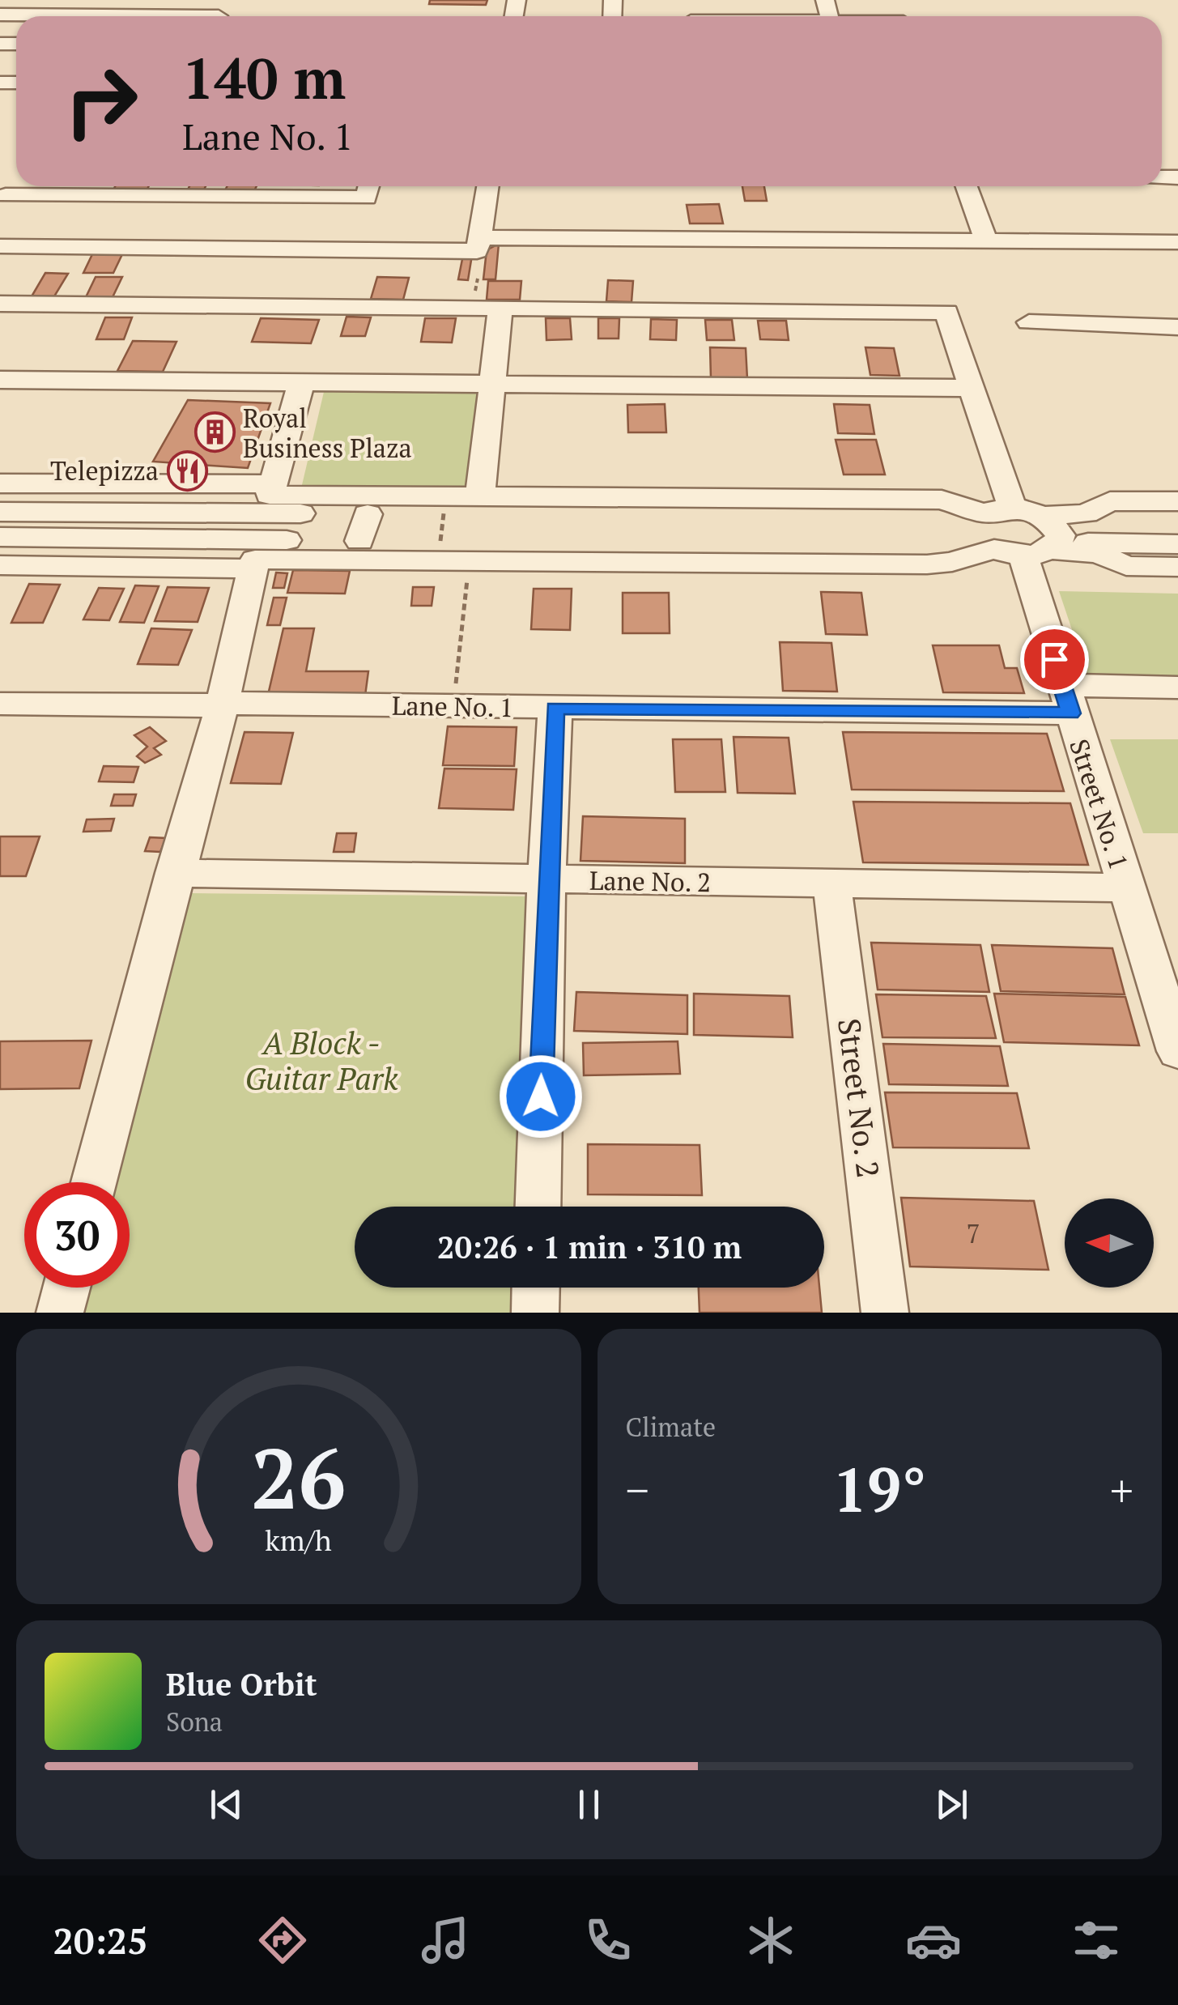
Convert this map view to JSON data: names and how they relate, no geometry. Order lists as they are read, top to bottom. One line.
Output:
{"streets":{"street":["Lane No. 1","Street No. 1","Lane No. 2","Street No. 2"]},"crossings":[["Lane No. 1","Street No. 1"],["Street No. 1","Lane No. 2"],["Lane No. 2","Street No. 2"]],"parks":["A Block - Guitar Park"],"places":{"building":["Royal Business Plaza"],"restaurant":["Telepizza"]},"house_numbers":["7"],"north":"left","page":{"turn":["140 m","Lane No. 1"],"limit":"30","trip":"20:26 · 1 min · 310 m","tile":"Climate","heat":["−","19°","+"],"song":["Blue Orbit","Sona"],"tabs":"20:25","gauge":["26","km/h"]}}
